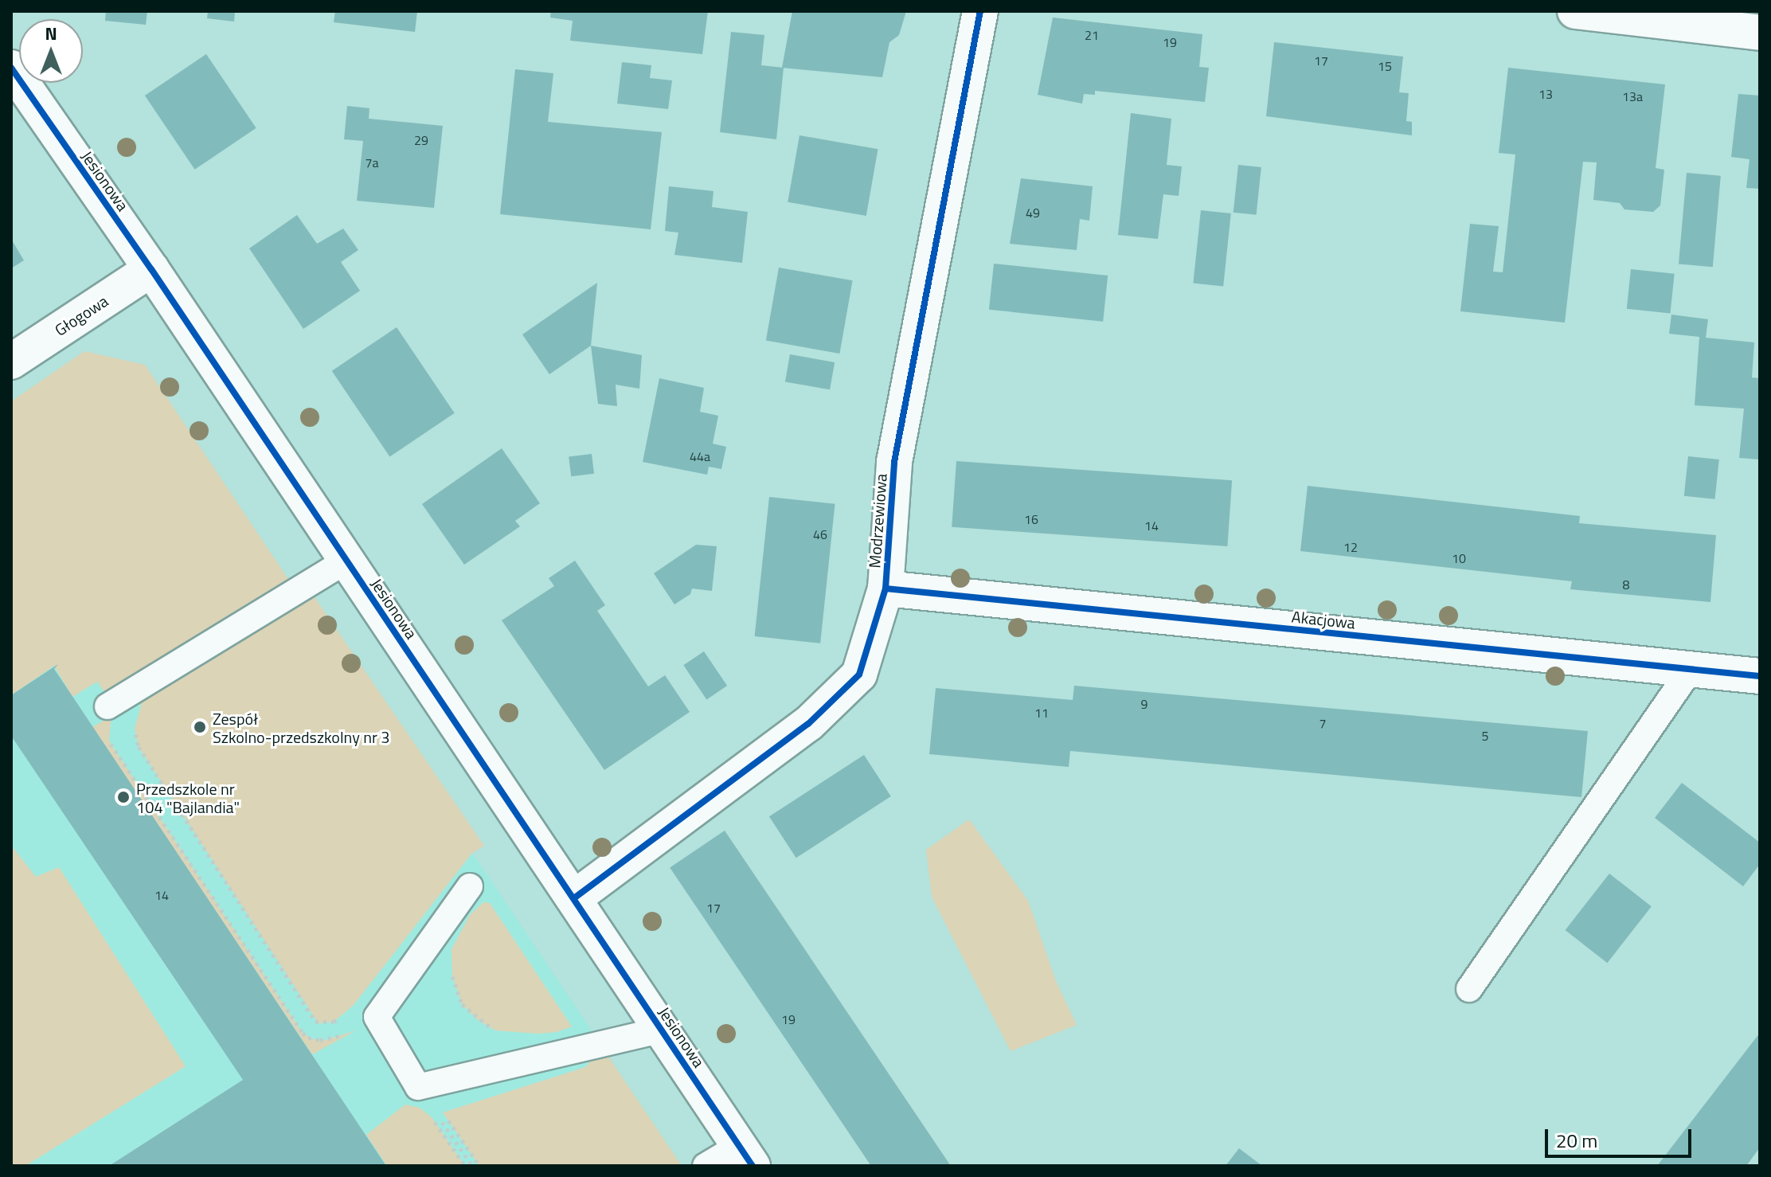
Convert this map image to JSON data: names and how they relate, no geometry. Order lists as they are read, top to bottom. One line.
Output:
{"streets":{"street":["Jesionowa","Głogowa","Modrzewiowa","Akacjowa"]},"crossings":[["Jesionowa","Głogowa"],["Jesionowa","Modrzewiowa"],["Modrzewiowa","Akacjowa"]],"places":["Zespół Szkolno-przedszkolny nr 3","Przedszkole nr 104 \"Bajlandia\""],"house_numbers":["21","19","17","15","13","13a","29","7a","49","44a","16","14","46","12","10","8","9","11","7","5","14","17","19"],"scale_bar":"20 m","north":"top"}
